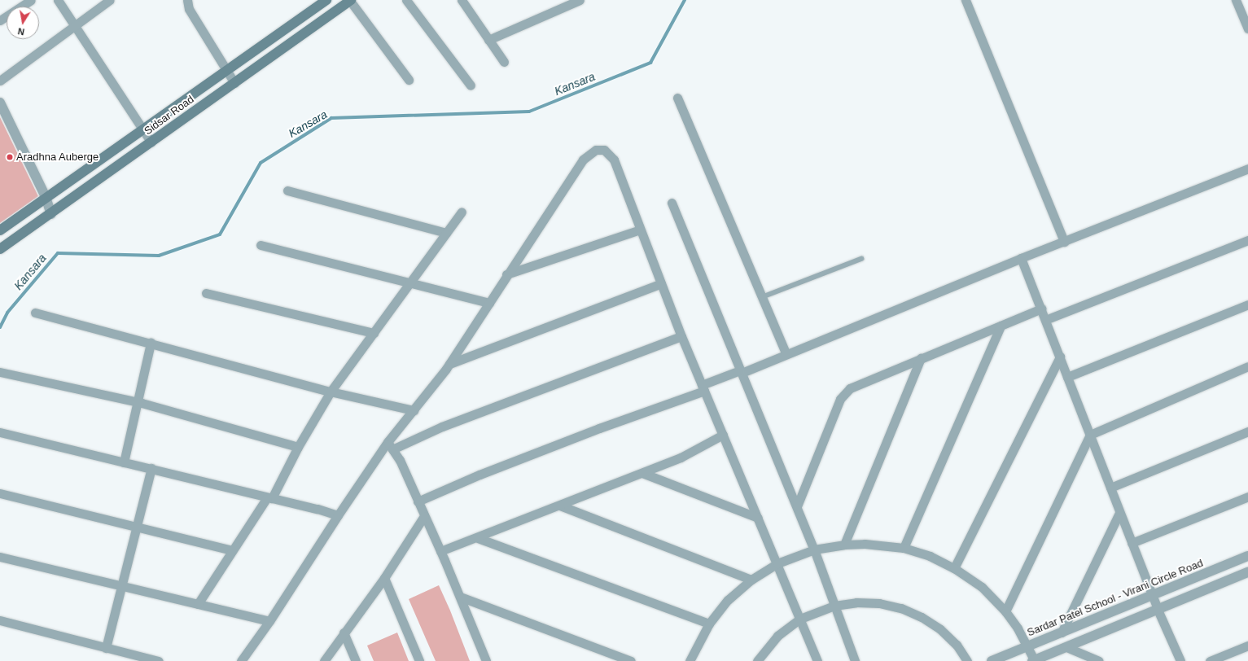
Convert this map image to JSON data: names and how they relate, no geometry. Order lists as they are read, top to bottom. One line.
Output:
{"streets":{"main road":["Sidsar Road"],"street":["Sardar Patel School - Virani Circle Road"]},"water":["Kansara"],"places":["Aradhna Auberge"],"north":"bottom"}
